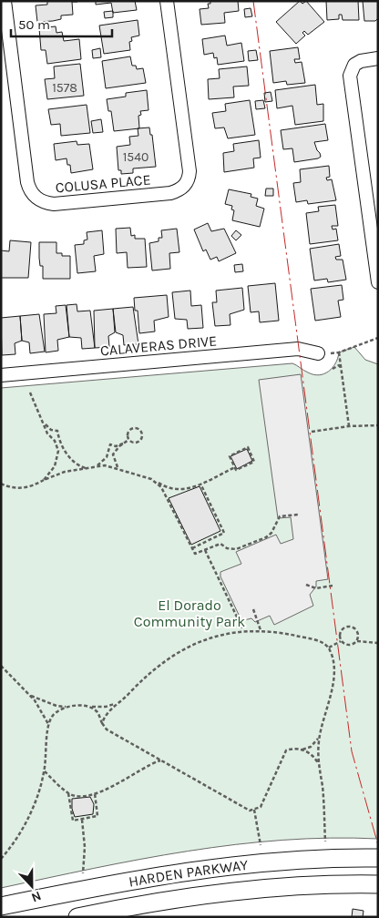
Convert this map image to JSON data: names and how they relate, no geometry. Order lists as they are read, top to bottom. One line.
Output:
{"streets":{"street":["COLUSA PLACE","CALAVERAS DRIVE","HARDEN PARKWAY"]},"parks":["El Dorado Community Park"],"house_numbers":["1578","1540"],"scale_bar":"50 m","north":"bottom"}
